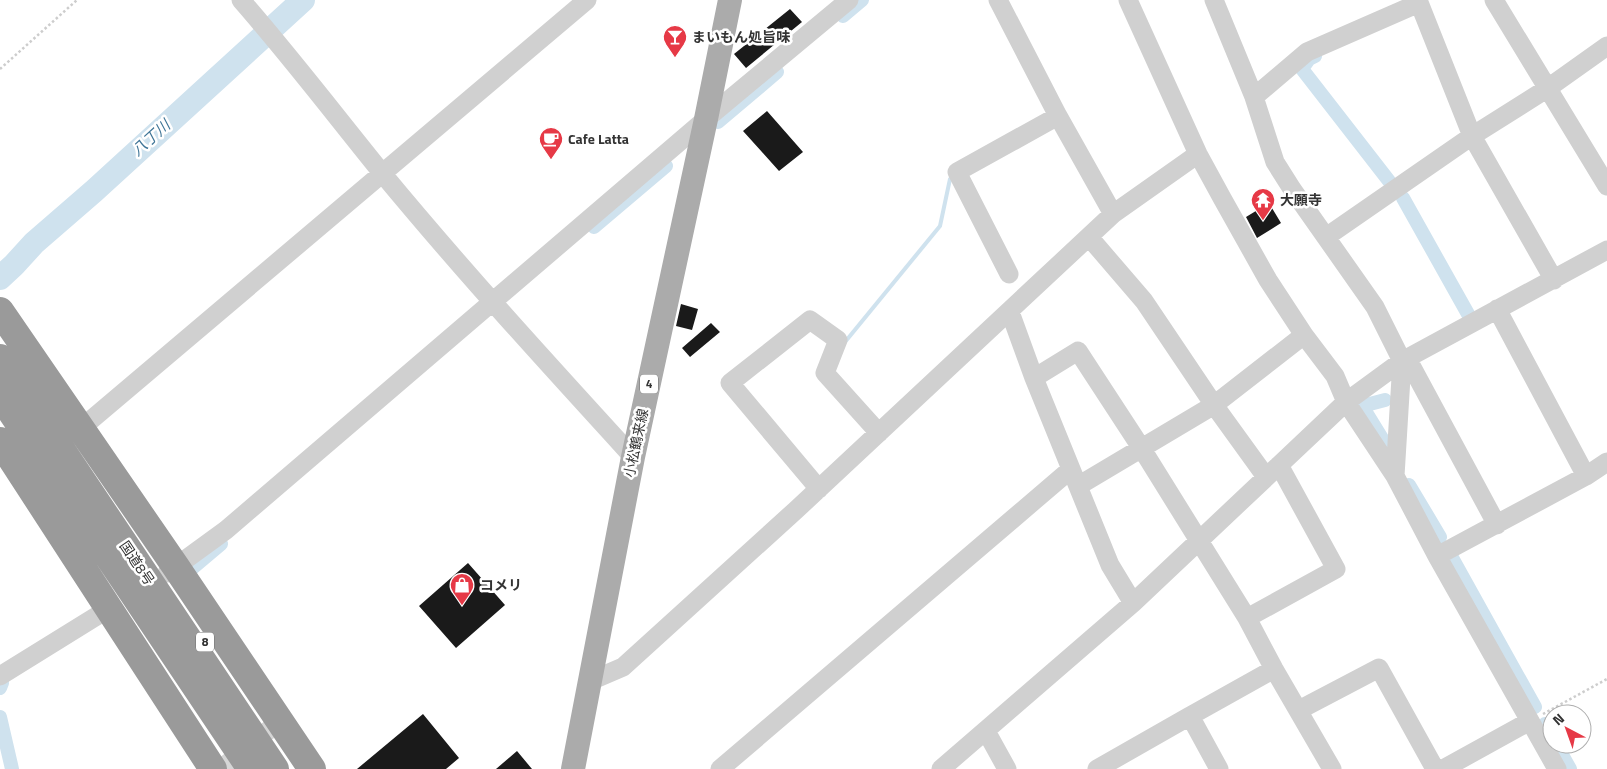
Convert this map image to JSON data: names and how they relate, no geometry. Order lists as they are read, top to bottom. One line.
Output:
{"streets":{"highway":["国道8号","8"],"main road":["4","小松鶴来線"]},"crossings":[["国道8号","8"]],"water":["八丁川"],"places":{"bar":["まいもん処旨味"],"cafe":["Cafe Latta"],"temple":["大願寺"],"shop":["コメリ"]},"north":"top left"}
